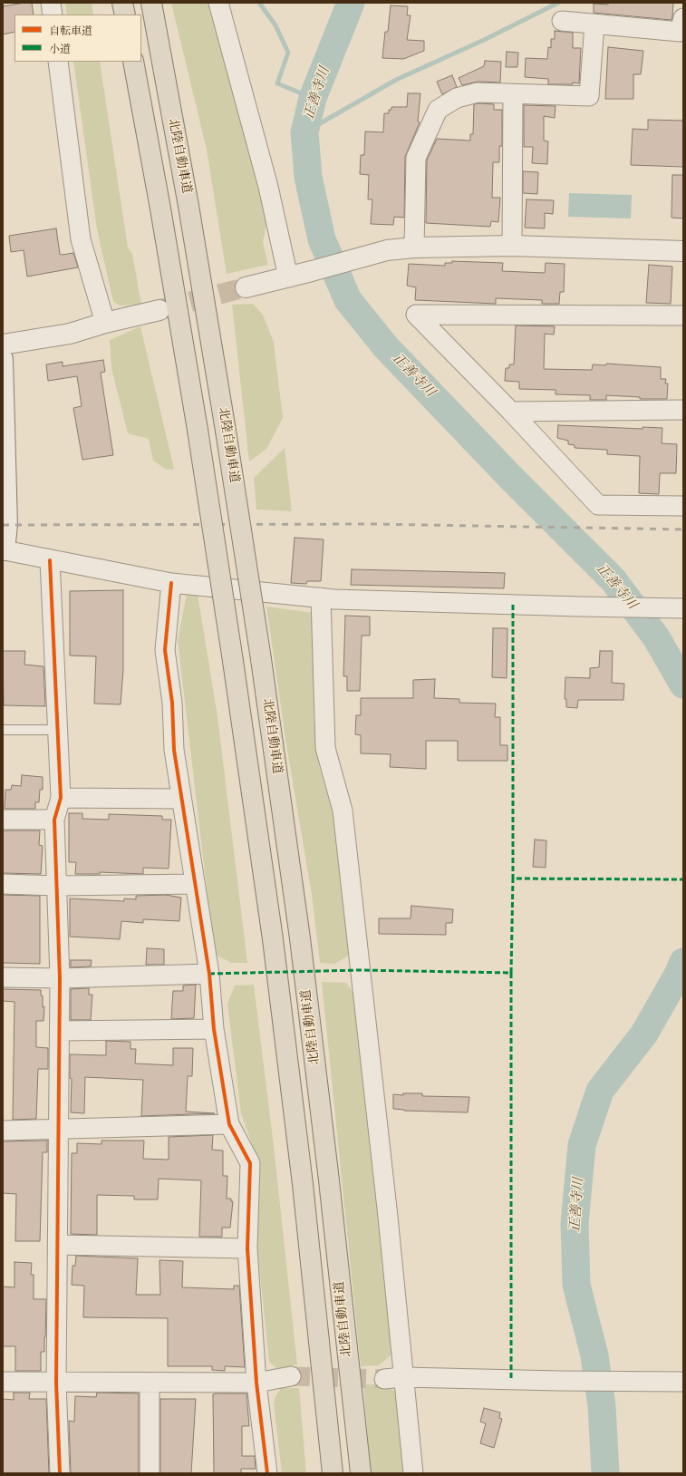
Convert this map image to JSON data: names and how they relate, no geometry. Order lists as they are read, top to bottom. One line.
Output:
{"streets":{"highway":["北陸自動車道"]},"water":["正善寺川"],"legend":["自転車道","小道"]}
